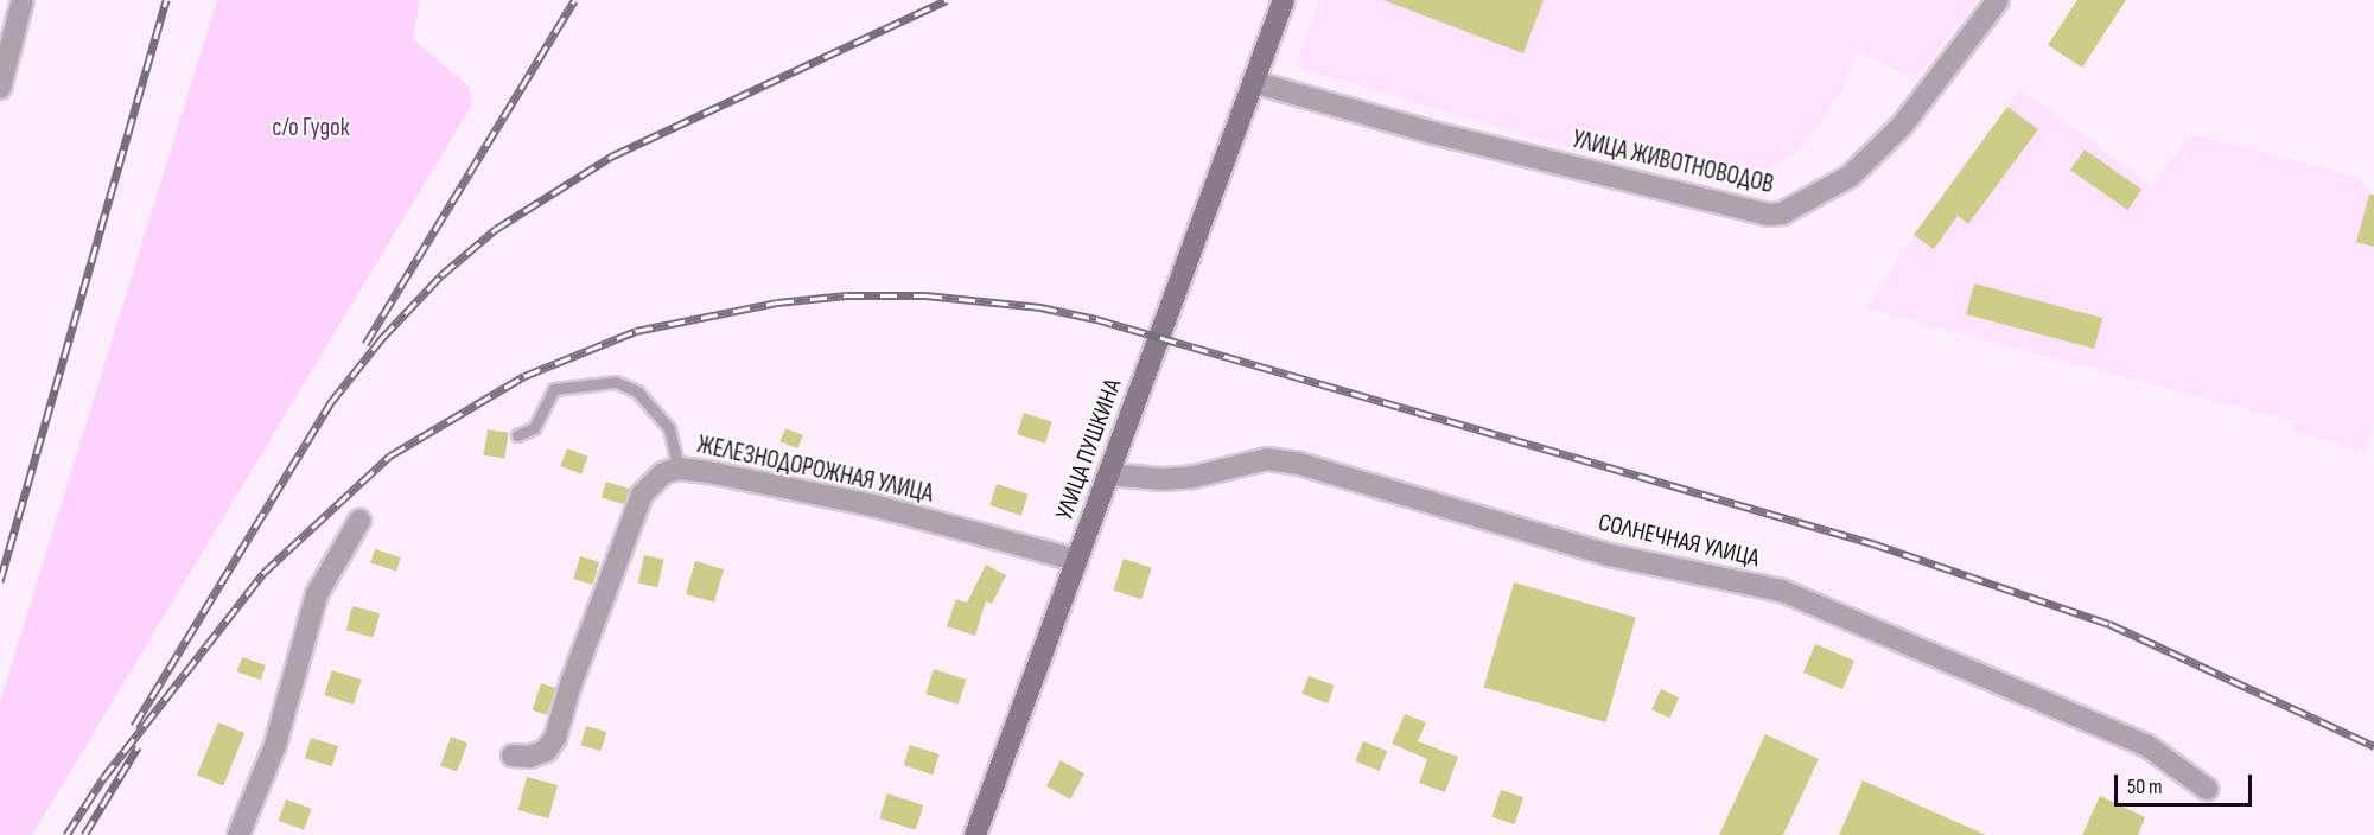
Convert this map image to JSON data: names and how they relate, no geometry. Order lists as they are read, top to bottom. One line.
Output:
{"streets":{"main road":["УЛИЦА ПУШКИНА"],"street":["УЛИЦА ЖИВОТНОВОДОВ","ЖЕЛЕЗНОДОРОЖНАЯ УЛИЦА","СОЛНЕЧНАЯ УЛИЦА"]},"crossings":[["УЛИЦА ЖИВОТНОВОДОВ","УЛИЦА ПУШКИНА"],["УЛИЦА ПУШКИНА","ЖЕЛЕЗНОДОРОЖНАЯ УЛИЦА"],["УЛИЦА ПУШКИНА","СОЛНЕЧНАЯ УЛИЦА"]],"parks":["с/о Гудок"],"scale_bar":"50 m"}
